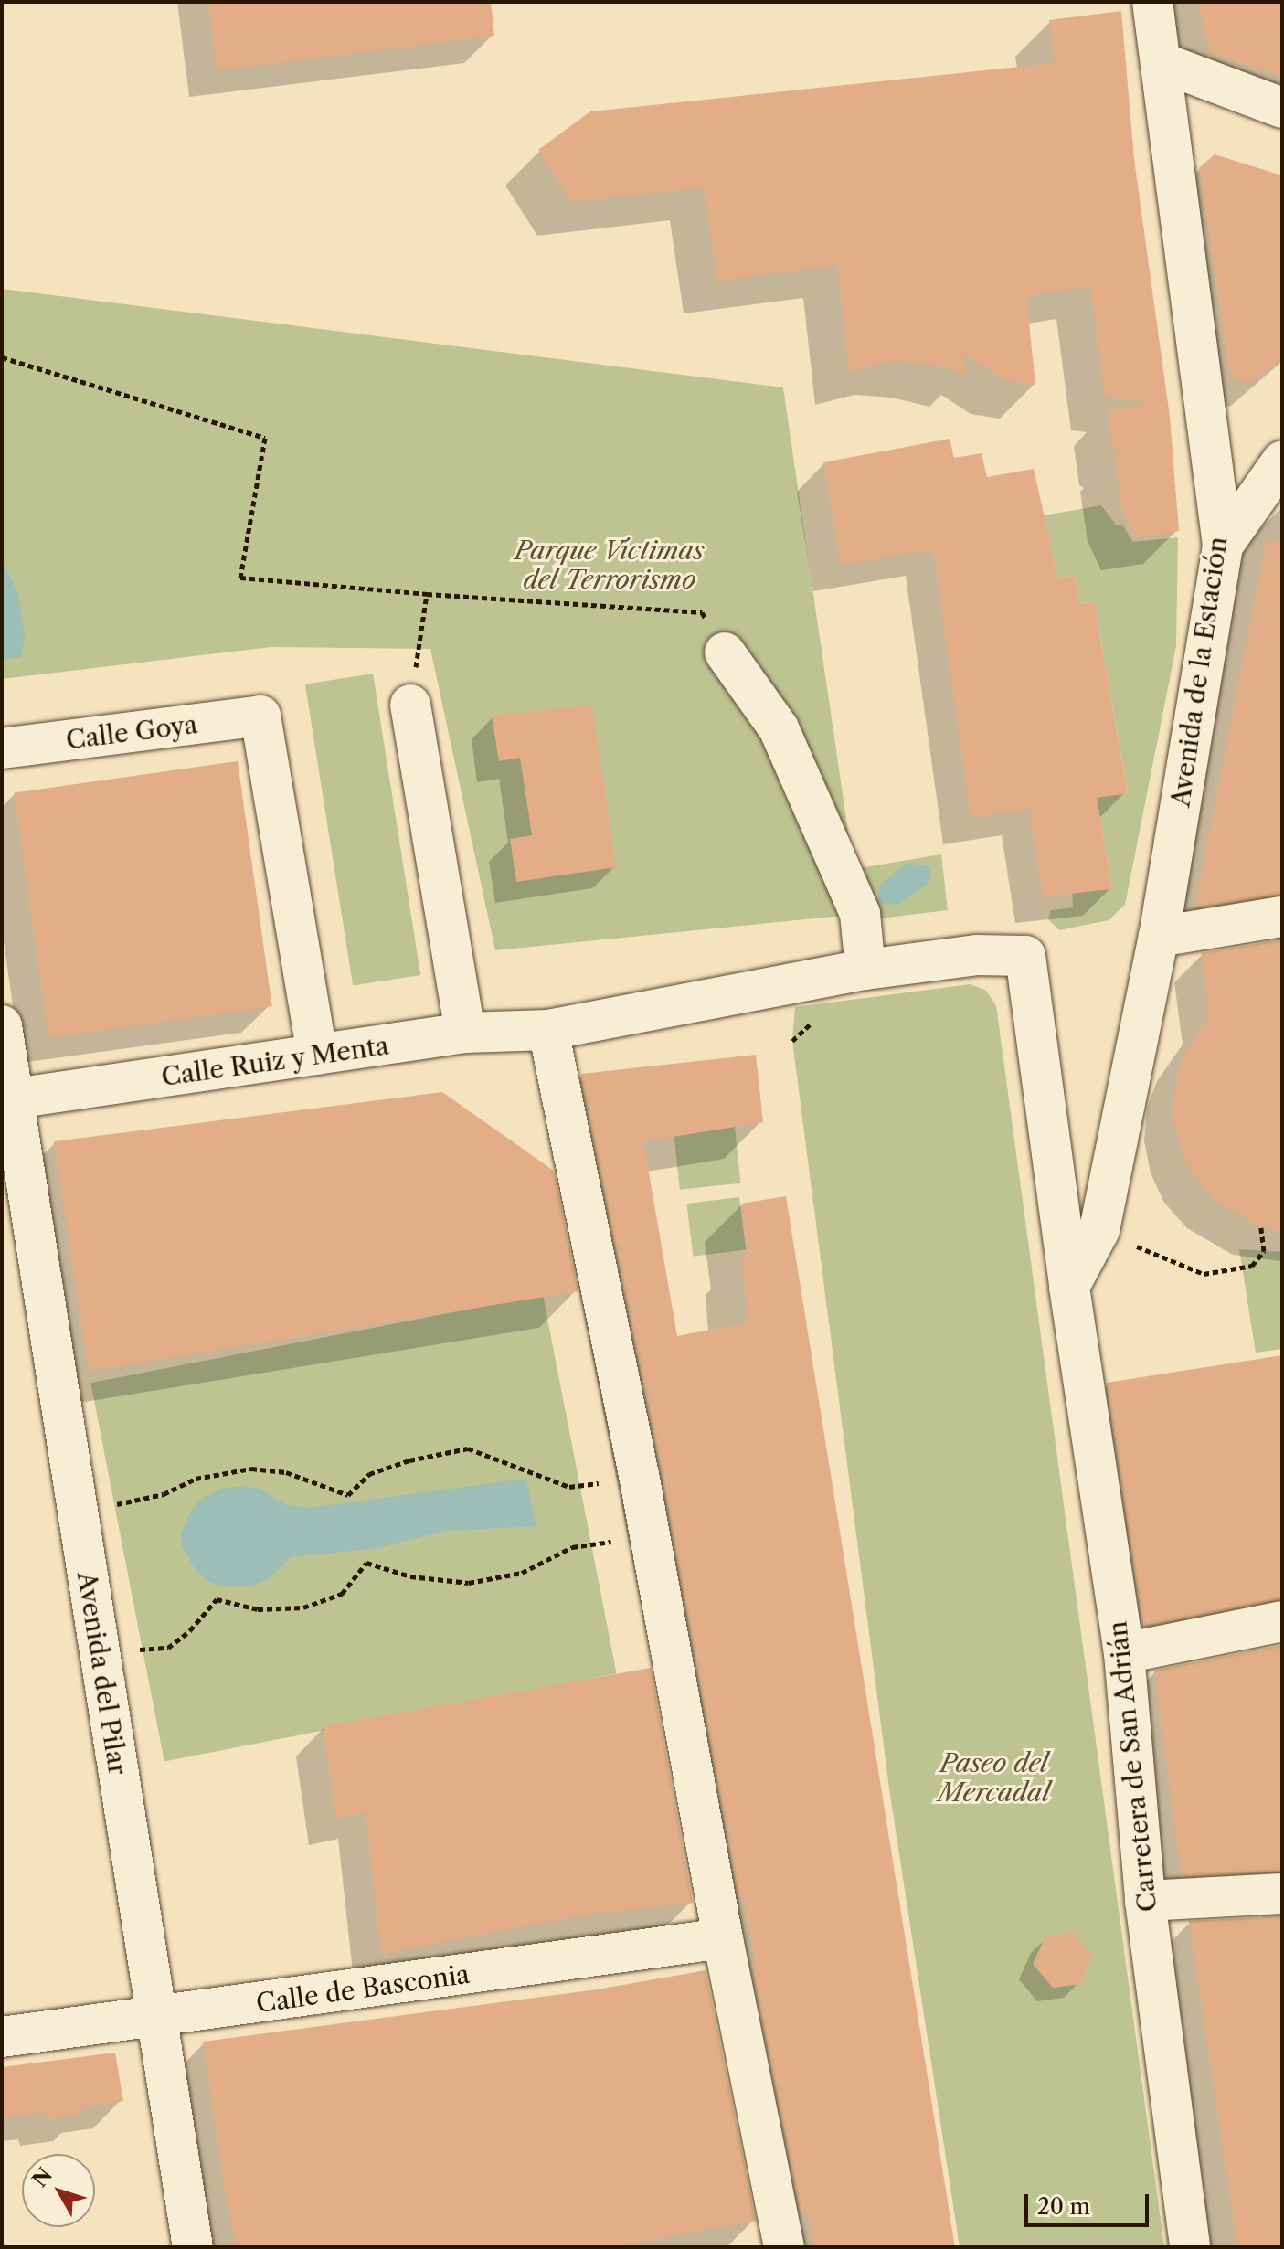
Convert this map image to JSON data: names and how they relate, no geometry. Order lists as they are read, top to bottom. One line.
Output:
{"streets":{"street":["Avenida de la Estación","Calle Goya","Calle Ruiz y Menta","Avenida del Pilar","Carretera de San Adrián","Calle de Basconia"]},"crossings":[["Avenida de la Estación","Carretera de San Adrián"],["Calle Goya","Calle Ruiz y Menta"],["Calle Ruiz y Menta","Avenida del Pilar"],["Calle Ruiz y Menta","Carretera de San Adrián"],["Avenida del Pilar","Calle de Basconia"]],"parks":["Parque Víctimas del Terrorismo","Paseo del Mercadal"],"scale_bar":"20 m","north":"top left"}
